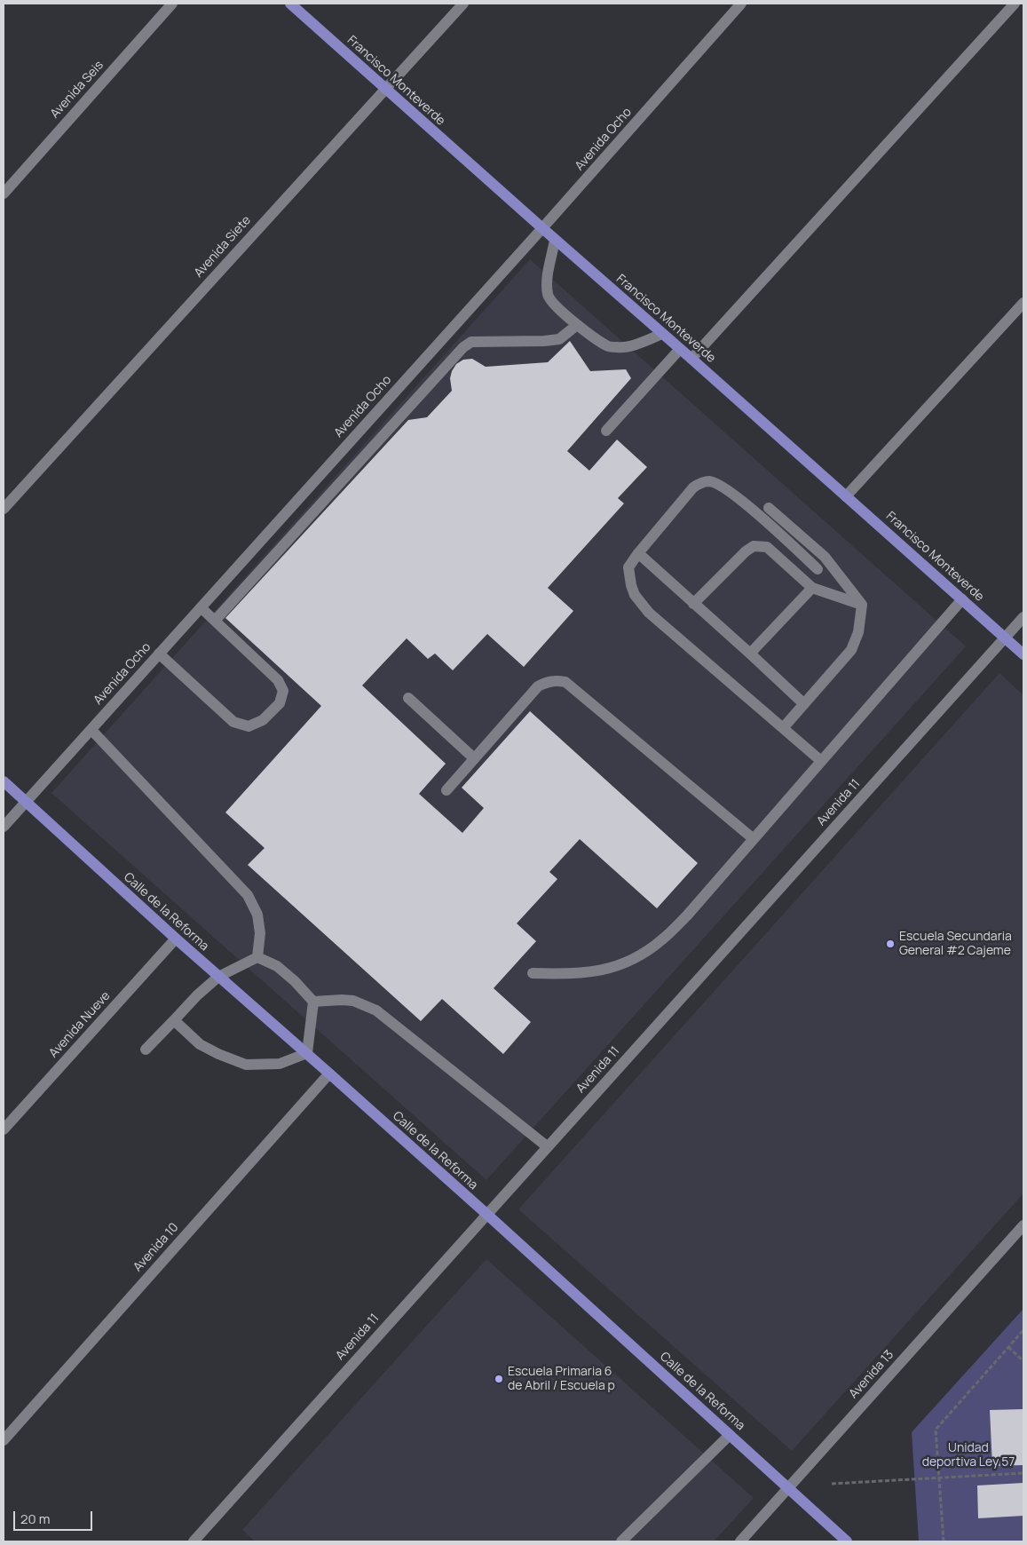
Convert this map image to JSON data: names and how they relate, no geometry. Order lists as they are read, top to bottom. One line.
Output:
{"streets":{"main road":["Francisco Monteverde","Calle de la Reforma"],"street":["Avenida Seis","Avenida Ocho","Avenida Siete","Avenida 11","Avenida Nueve","Avenida 10","Avenida 13"]},"crossings":[["Francisco Monteverde","Avenida Ocho"],["Francisco Monteverde","Avenida Siete"],["Francisco Monteverde","Avenida 11"],["Avenida Ocho","Calle de la Reforma"],["Avenida 11","Calle de la Reforma"],["Calle de la Reforma","Avenida Nueve"],["Calle de la Reforma","Avenida 10"],["Calle de la Reforma","Avenida 13"]],"parks":["Unidad deportiva Ley 57"],"places":["Escuela Secundaria General #2 Cajeme","Escuela Primaria 6 de Abril / Escuela p"],"scale_bar":"20 m"}
